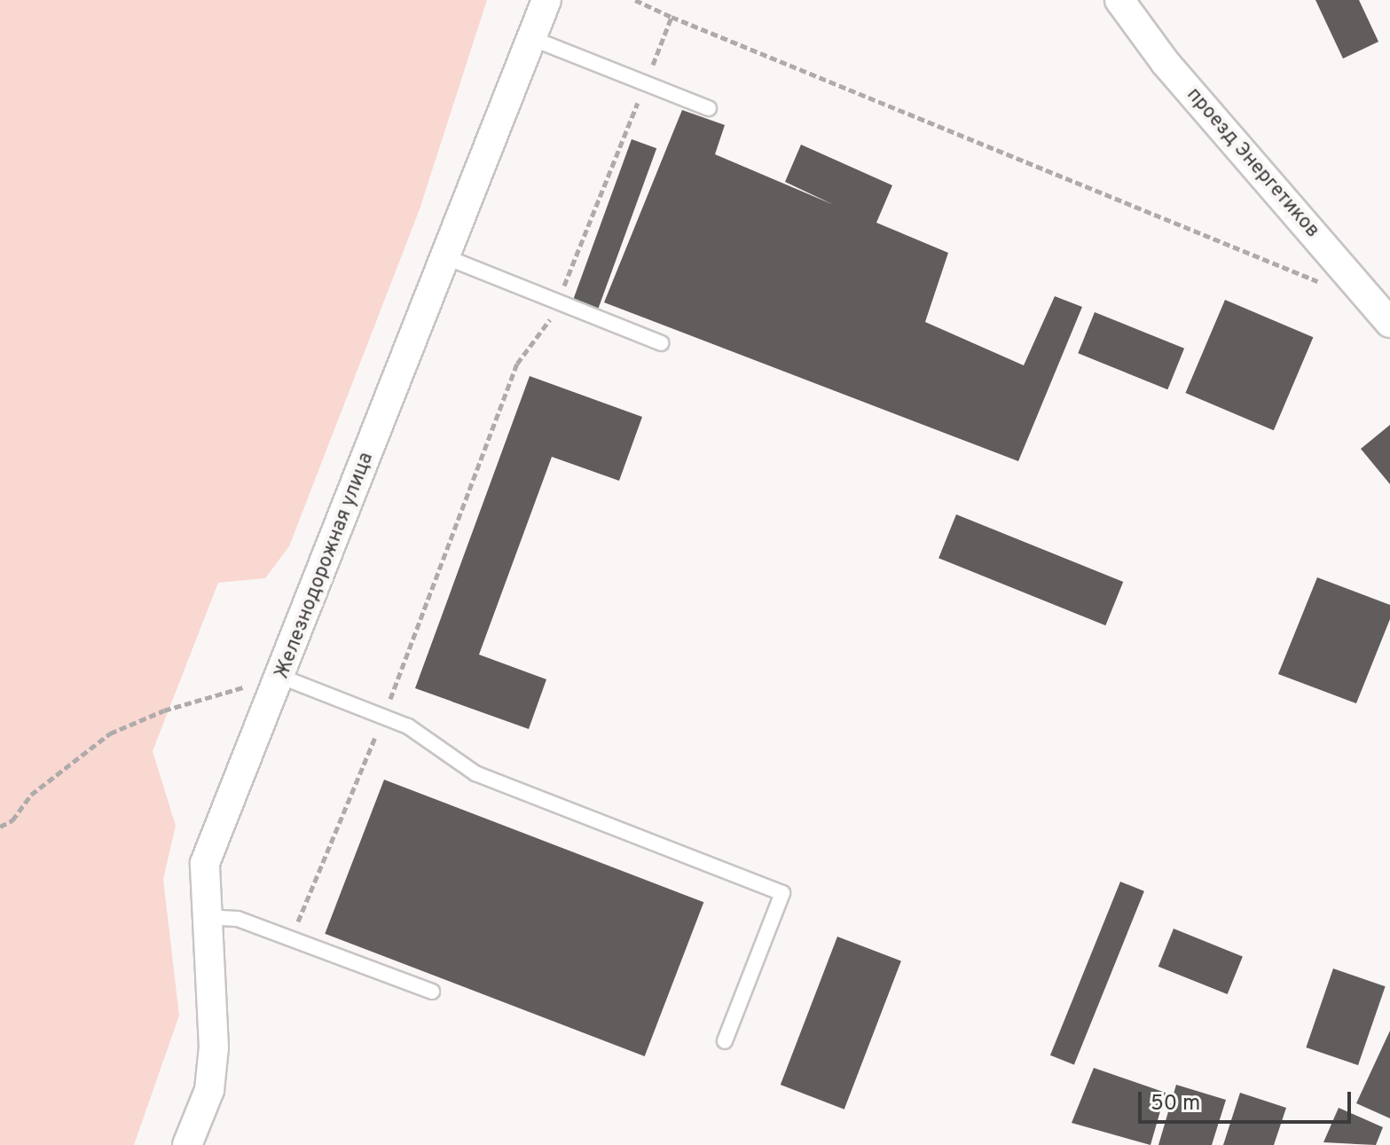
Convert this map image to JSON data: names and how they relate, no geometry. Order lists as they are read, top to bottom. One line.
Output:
{"streets":{"street":["проезд Энергетиков","Железнодорожная улица"]},"scale_bar":"50 m"}
